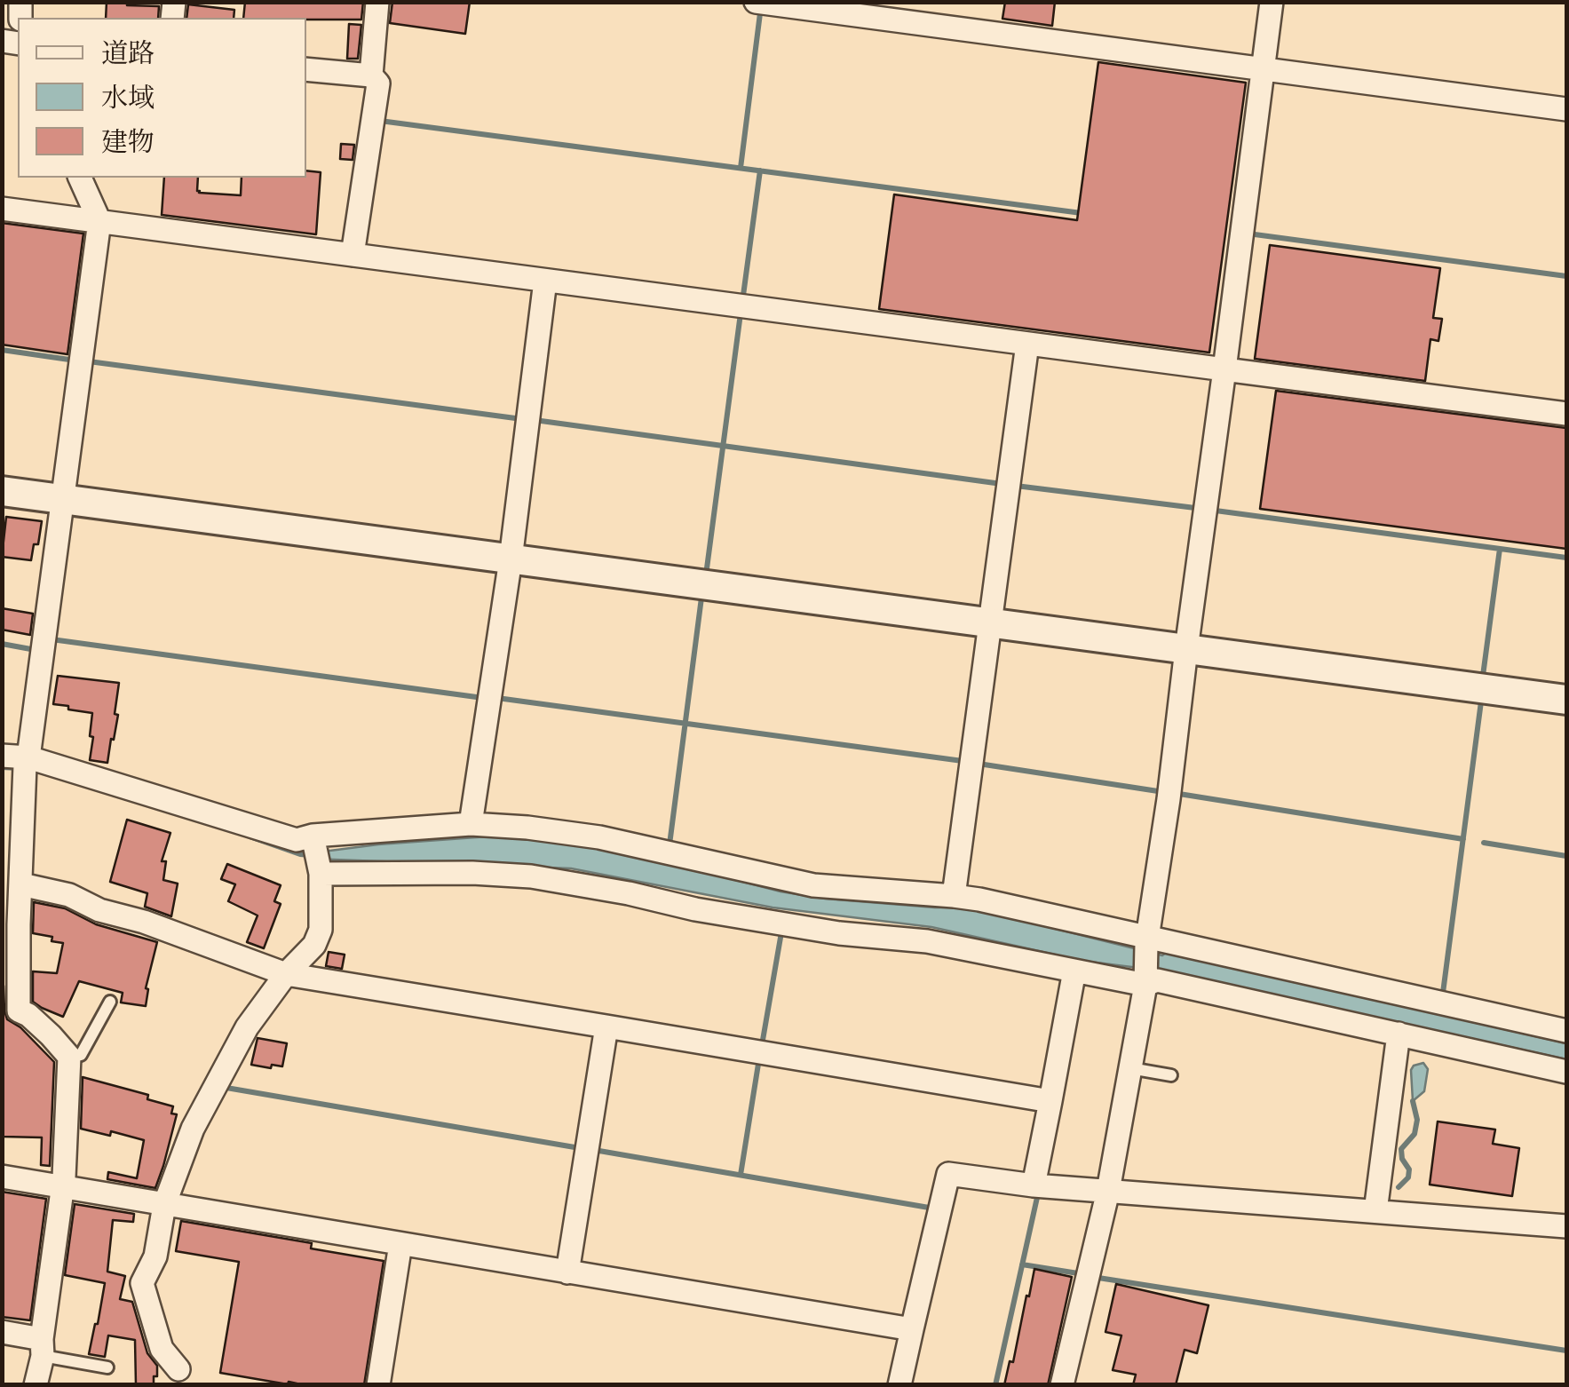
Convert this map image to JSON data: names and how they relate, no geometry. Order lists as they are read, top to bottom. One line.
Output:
{"legend":["道路","水域","建物"]}
